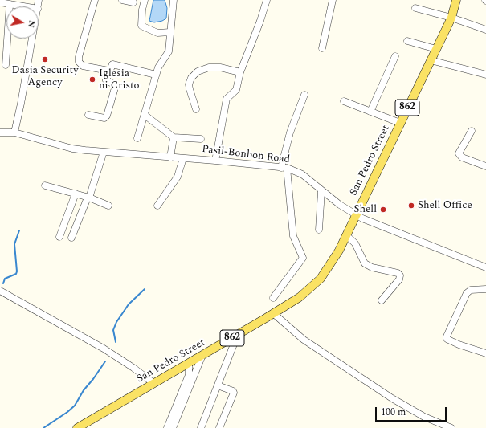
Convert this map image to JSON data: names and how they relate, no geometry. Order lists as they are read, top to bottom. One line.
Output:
{"streets":{"main road":["862","San Pedro Street"],"street":["Pasil-Bonbon Road"]},"crossings":[["Pasil-Bonbon Road","San Pedro Street"]],"places":["Dasia Security Agency","Iglesia ni Cristo","Shell Office","Shell"],"scale_bar":"100 m","north":"right"}
